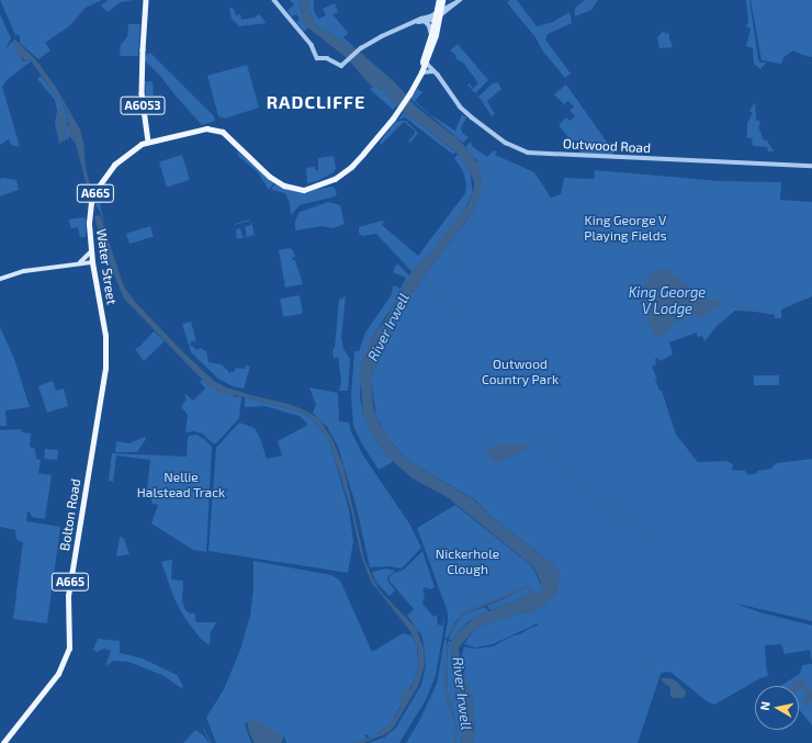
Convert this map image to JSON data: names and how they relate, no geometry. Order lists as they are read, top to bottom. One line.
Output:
{"streets":{"main road":["A6053","A665","Water Street","Bolton Road"],"street":["Outwood Road"]},"crossings":[["A6053","A665"],["A6053","Water Street"],["A665","Water Street"],["Water Street","Bolton Road"]],"districts":["RADCLIFFE"],"water":["King George V Lodge","River Irwell"],"parks":["King George V Playing Fields","Outwood Country Park","Nellie Halstead Track","Nickerhole Clough"],"north":"left"}
